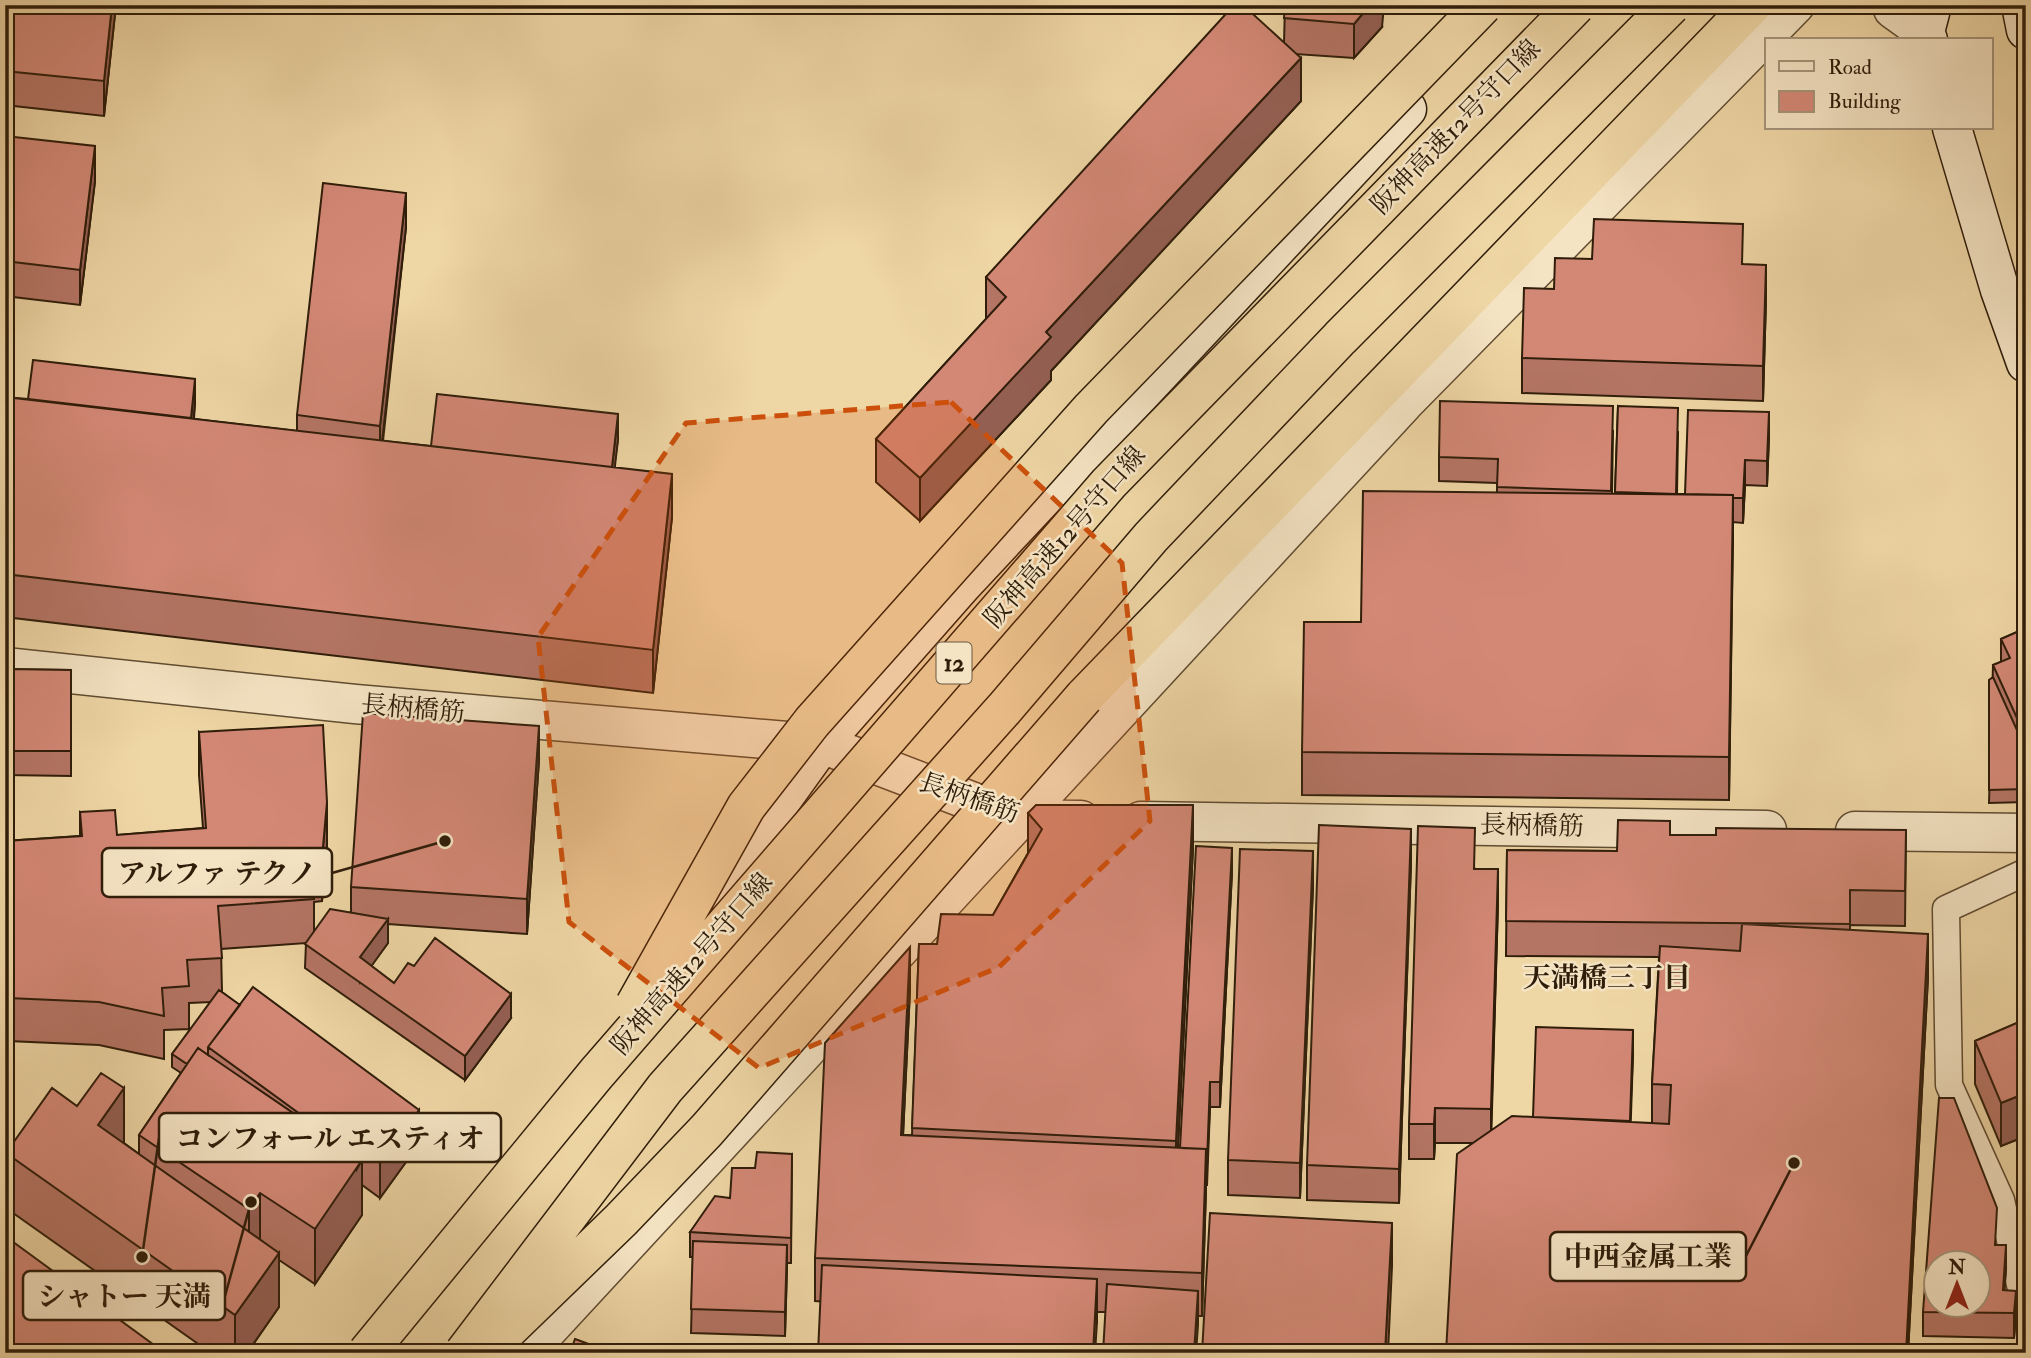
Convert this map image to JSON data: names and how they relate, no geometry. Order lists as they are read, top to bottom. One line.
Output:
{"streets":{"highway":["阪神高速12号守口線","12"],"street":["長柄橋筋"]},"districts":["天満橋三丁目"],"places":["アルファ テクノ","中西金属工業","シャトー 天満","コンフォール エスティオ"],"legend":["Road","Building"],"north":"top"}
